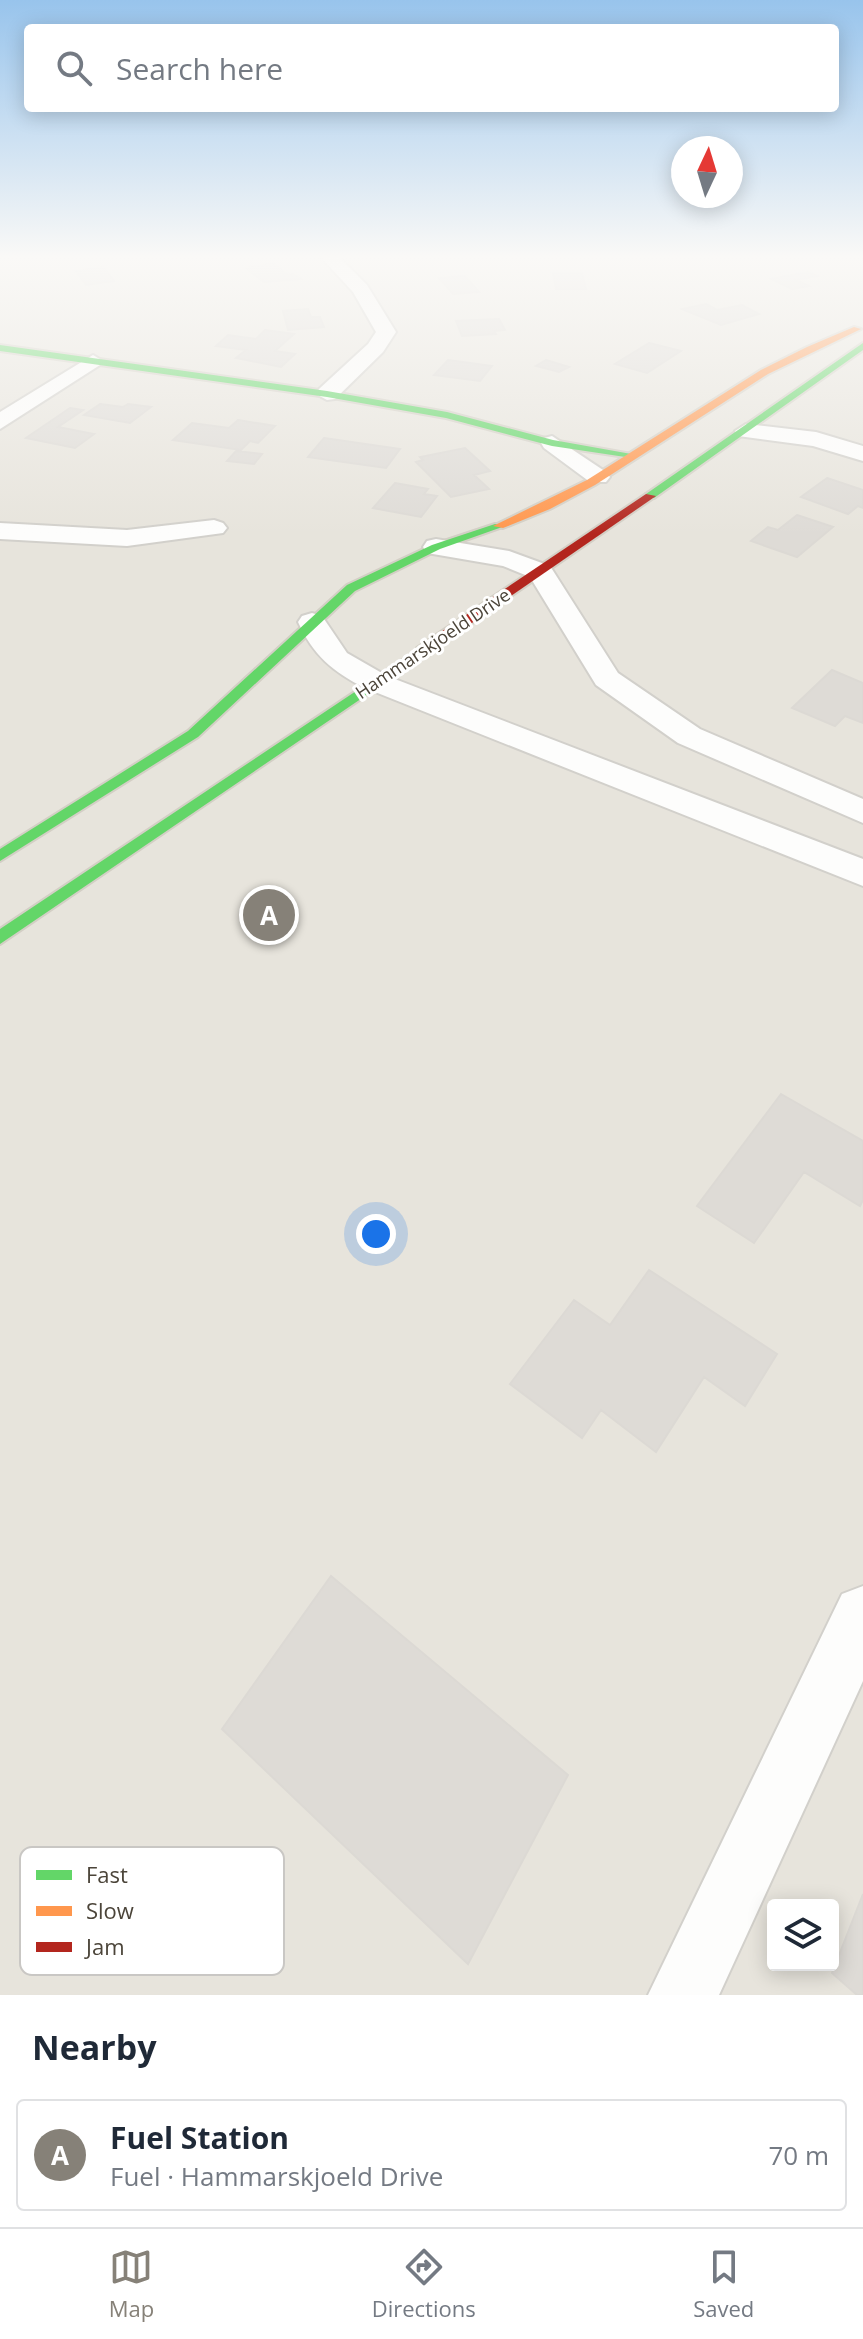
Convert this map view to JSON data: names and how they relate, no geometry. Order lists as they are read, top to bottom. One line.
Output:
{"streets":{"main road":["Hammarskjoeld Drive"]},"legend":["Fast","Slow","Jam"],"north":"top","page":{"search":"Search here","pins":"A","heading":"Nearby","list":[{"mark":"A","name":"Fuel Station","note":"Fuel · Hammarskjoeld Drive","value":"70 m"}],"nav":["Map","Directions","Saved"]}}
